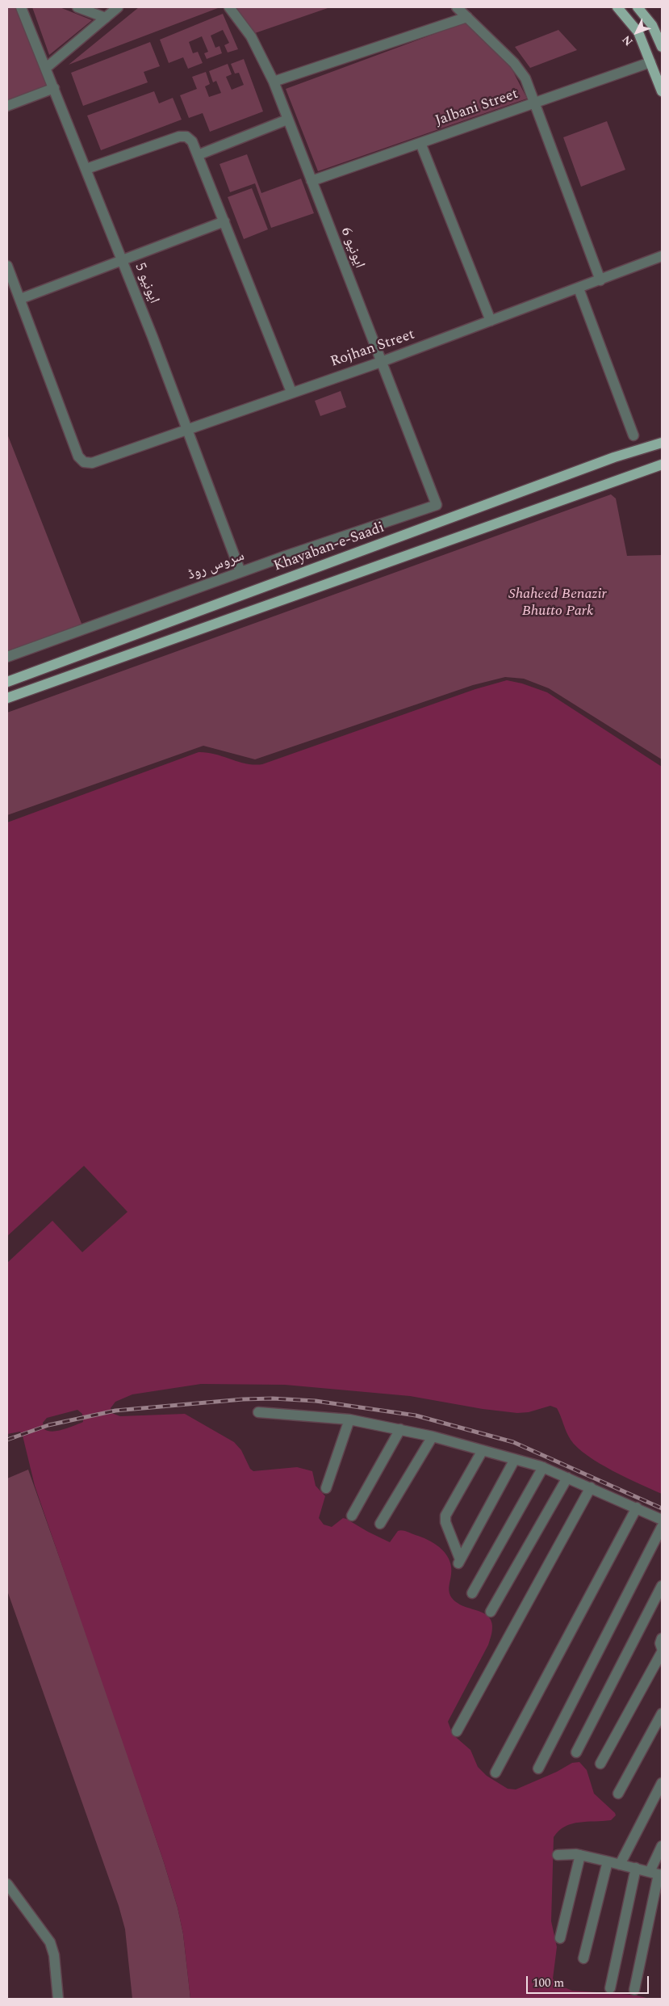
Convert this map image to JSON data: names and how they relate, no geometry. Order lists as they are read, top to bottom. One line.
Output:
{"streets":{"main road":["Khayaban-e-Saadi"],"street":["Jalbani Street","ایونیو 6","ایونیو 5","Rojhan Street","سروس روڈ"]},"crossings":[["Jalbani Street","ایونیو 6"],["ایونیو 6","Rojhan Street"],["ایونیو 6","سروس روڈ"],["ایونیو 5","Rojhan Street"],["ایونیو 5","سروس روڈ"]],"parks":["Shaheed Benazir Bhutto Park"],"scale_bar":"100 m","north":"bottom left"}
